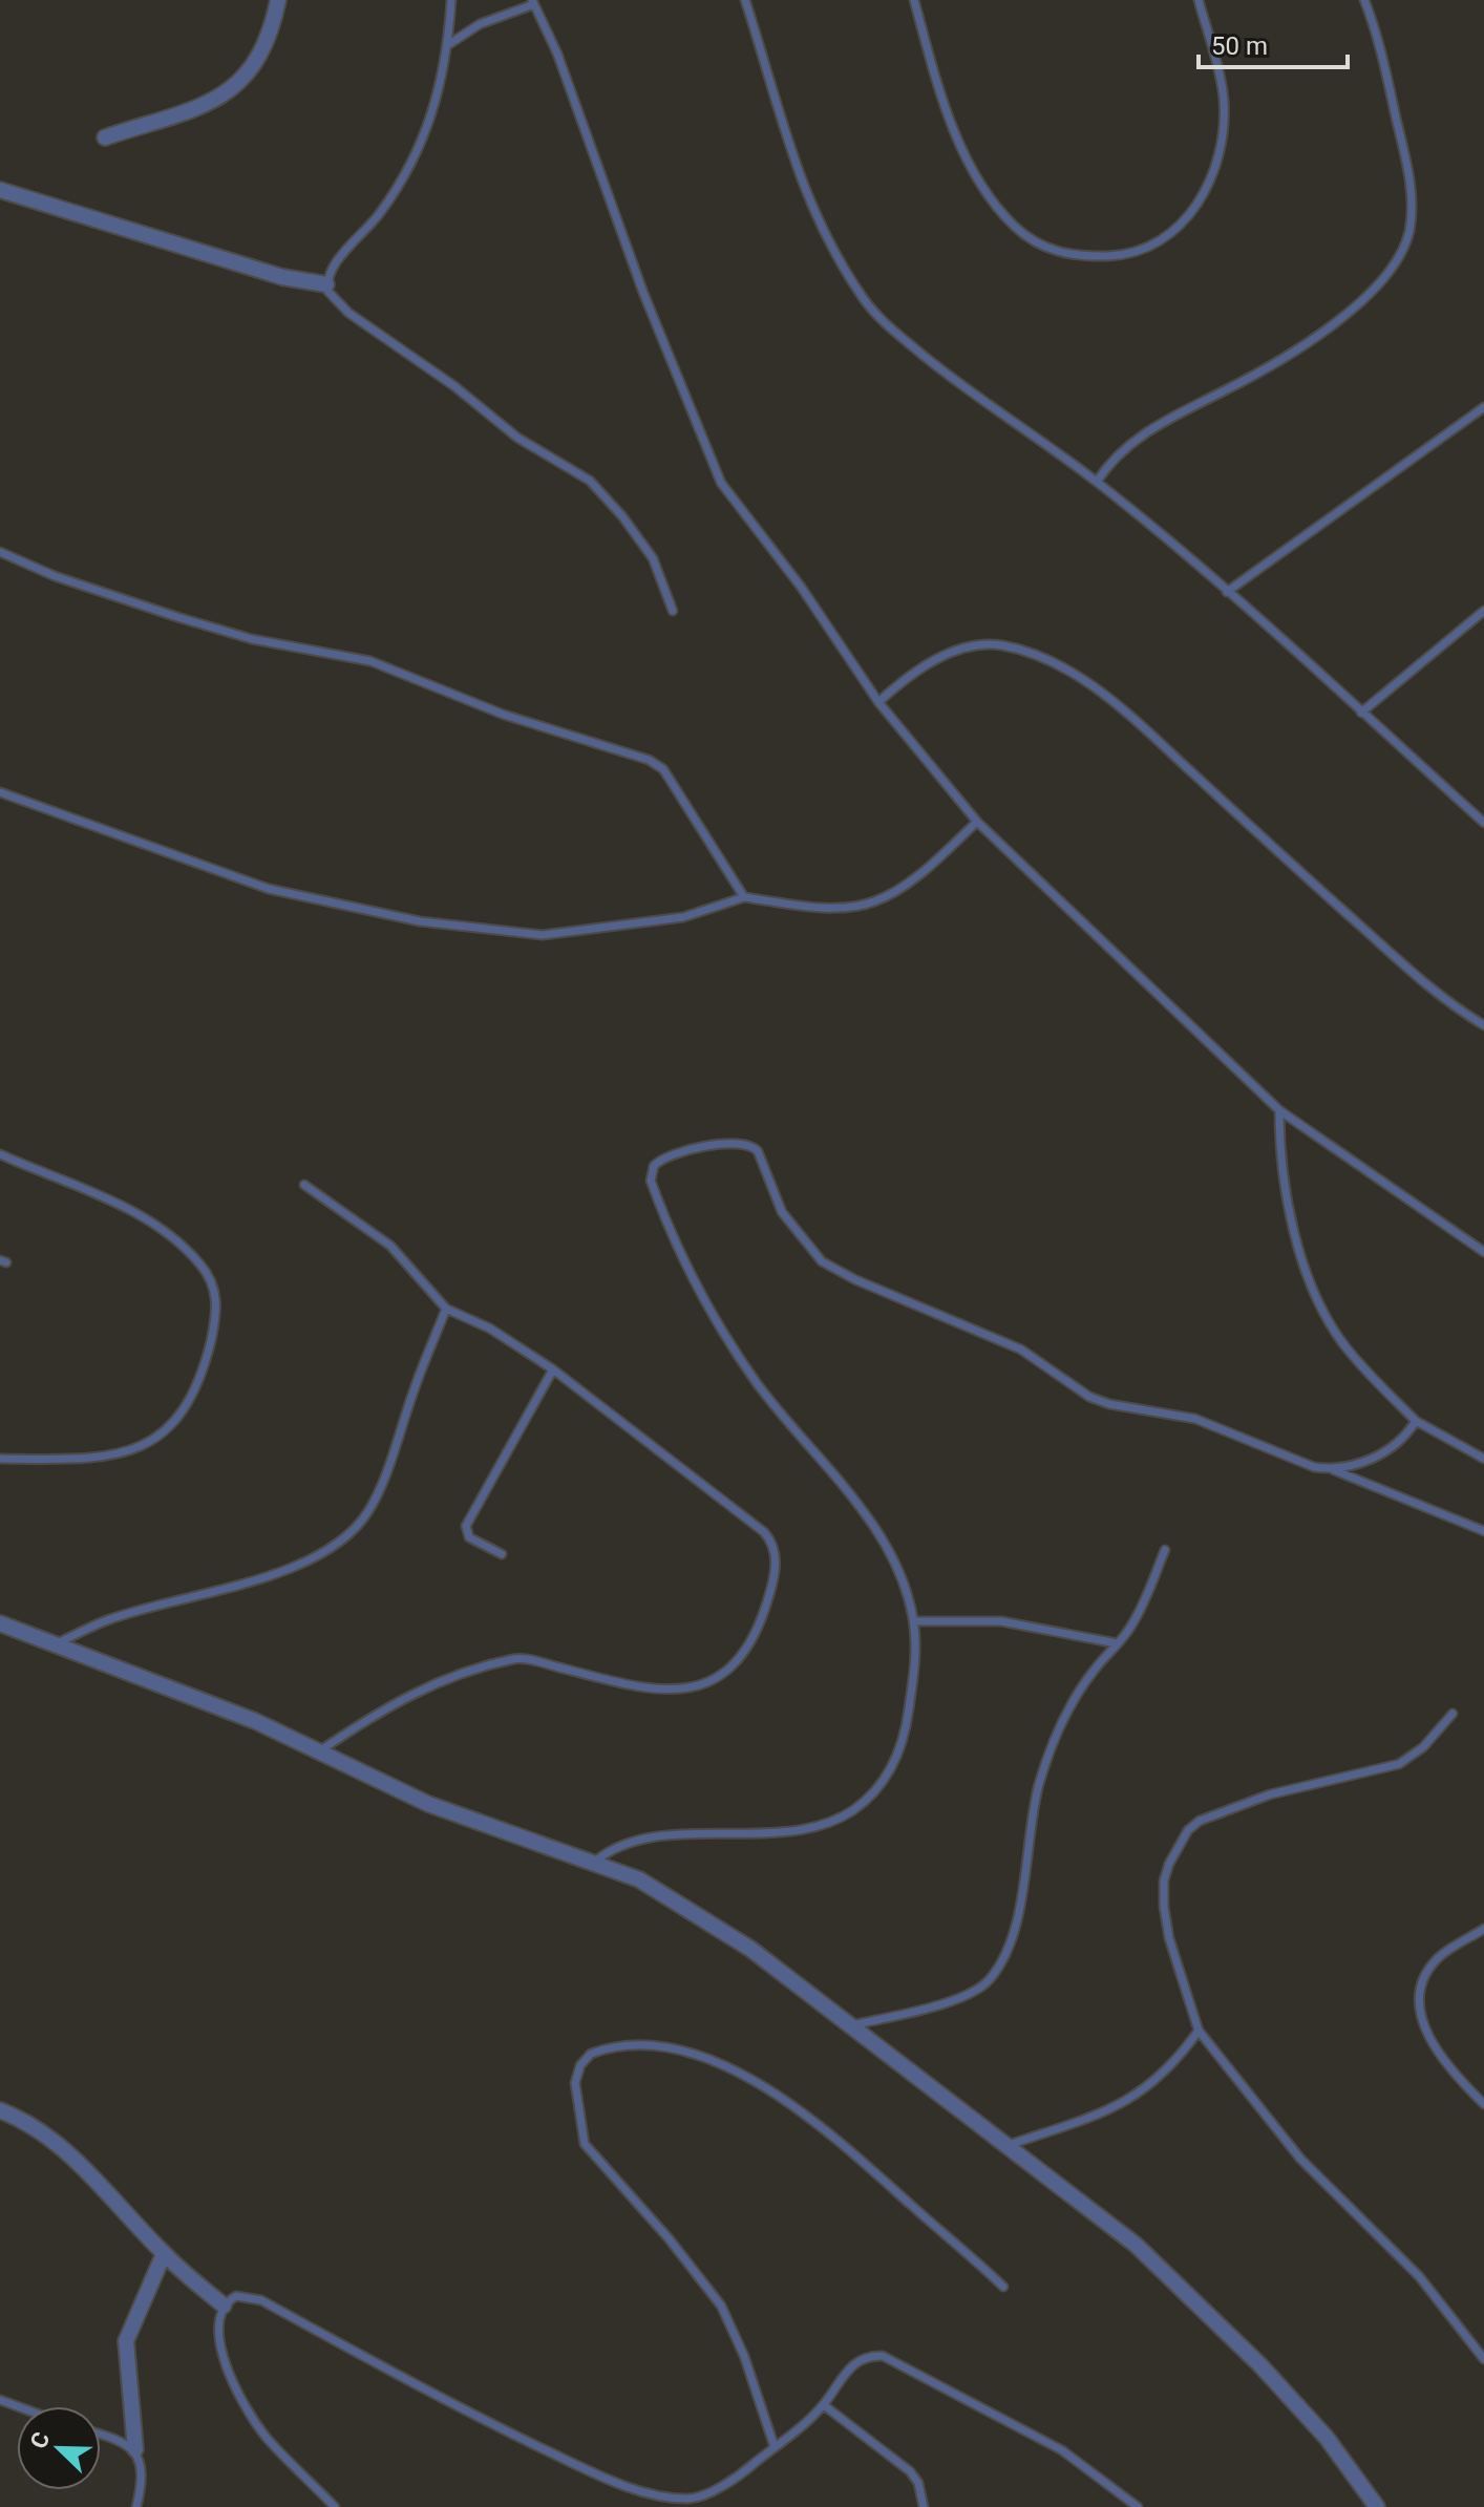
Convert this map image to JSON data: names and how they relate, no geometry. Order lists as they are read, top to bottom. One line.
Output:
{"scale_bar":"50 m","north":"top left"}
